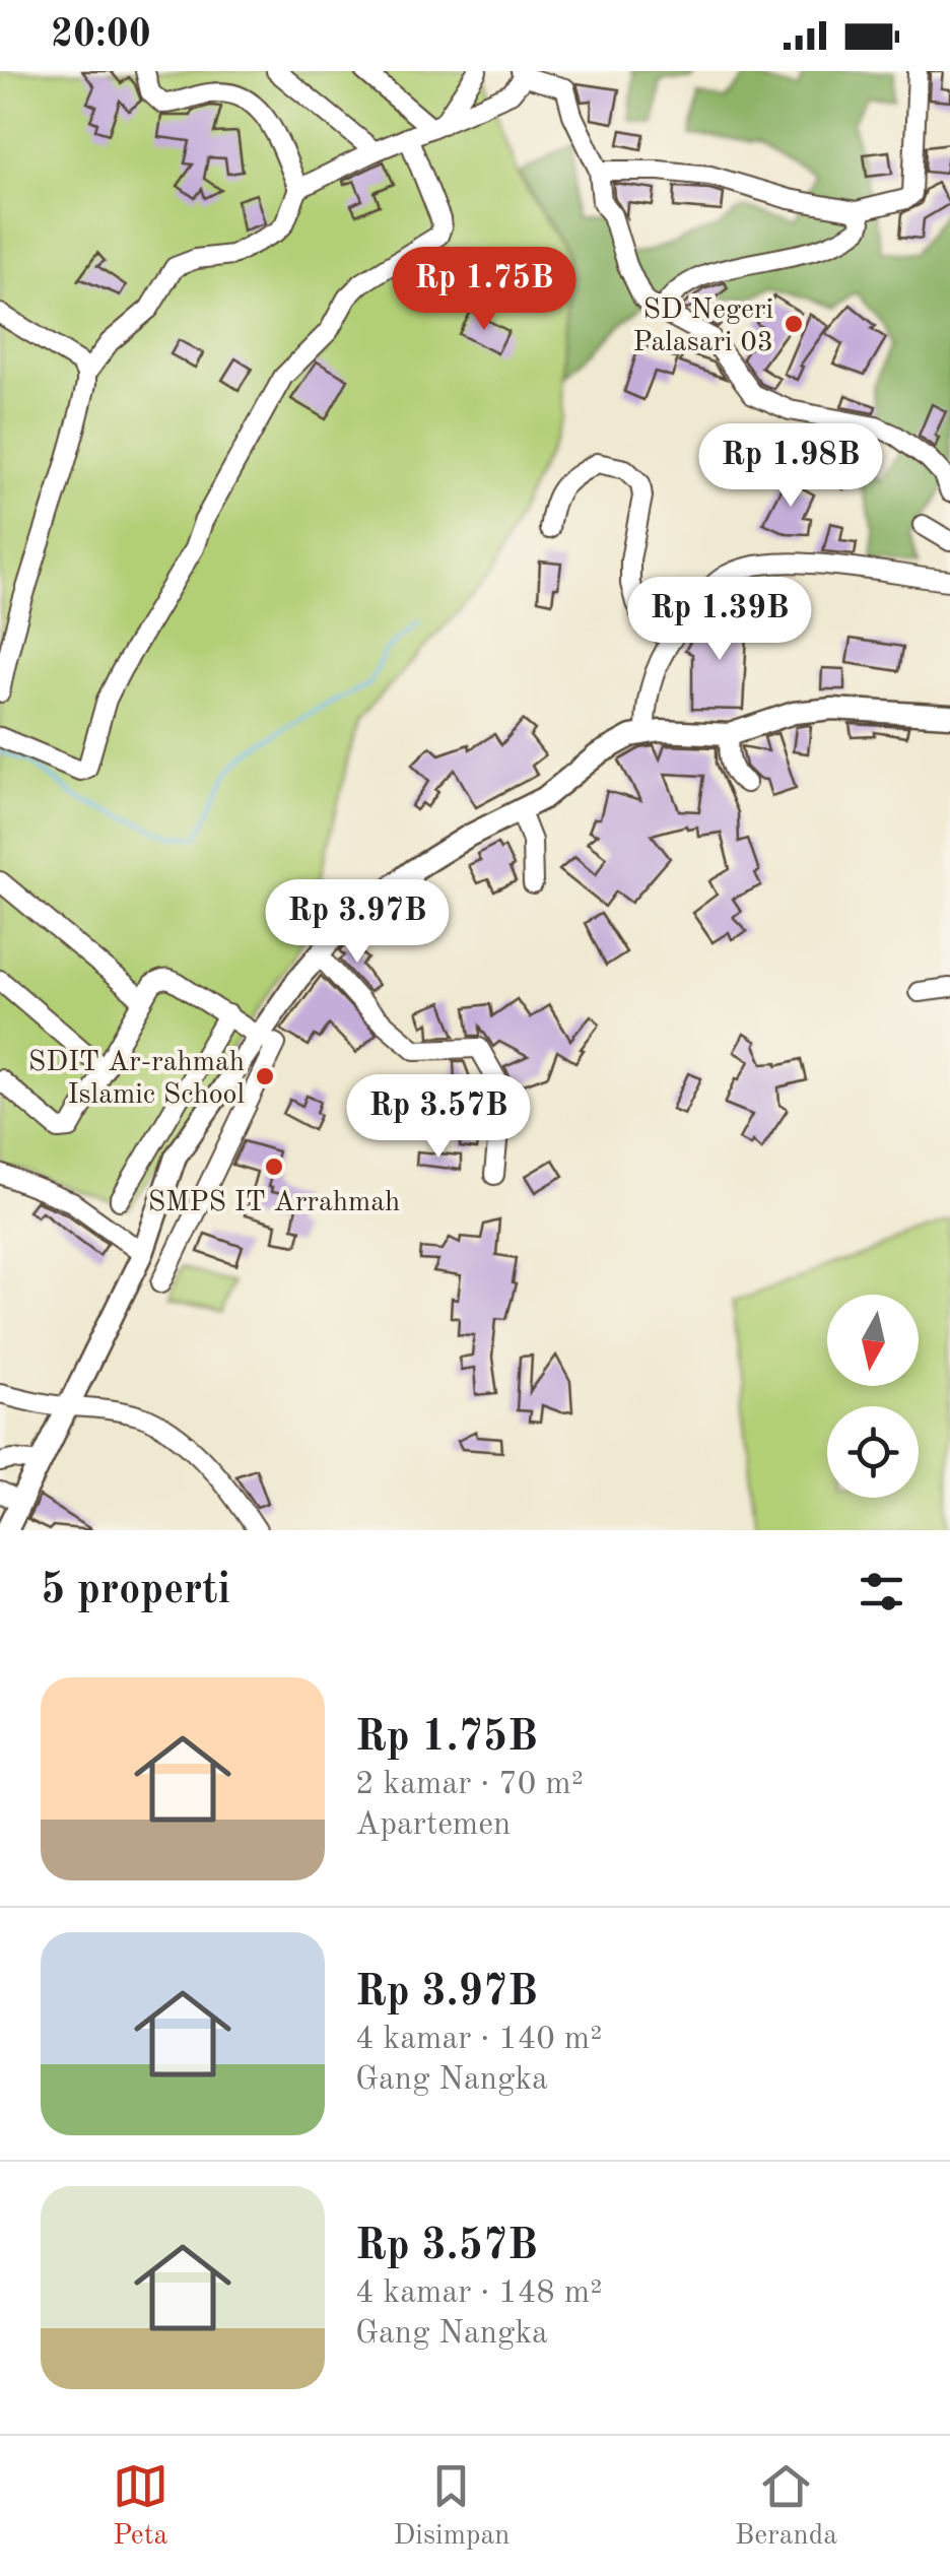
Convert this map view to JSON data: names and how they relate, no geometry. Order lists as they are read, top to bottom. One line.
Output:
{"places":["SD Negeri Palasari 03","SDIT Ar-rahmah Islamic School","SMPS IT Arrahmah"],"north":"bottom","page":{"status":"20:00","price":["Rp 1.75B","Rp 1.98B","Rp 1.39B","Rp 3.97B","Rp 3.57B"],"heading":"5 properti","list":[{"name":"Rp 1.75B","note":"2 kamar · 70 m² · Apartemen"},{"name":"Rp 3.97B","note":"4 kamar · 140 m² · Gang Nangka"},{"name":"Rp 3.57B","note":"4 kamar · 148 m² · Gang Nangka"}],"tabs":["Peta","Disimpan","Beranda"]}}
